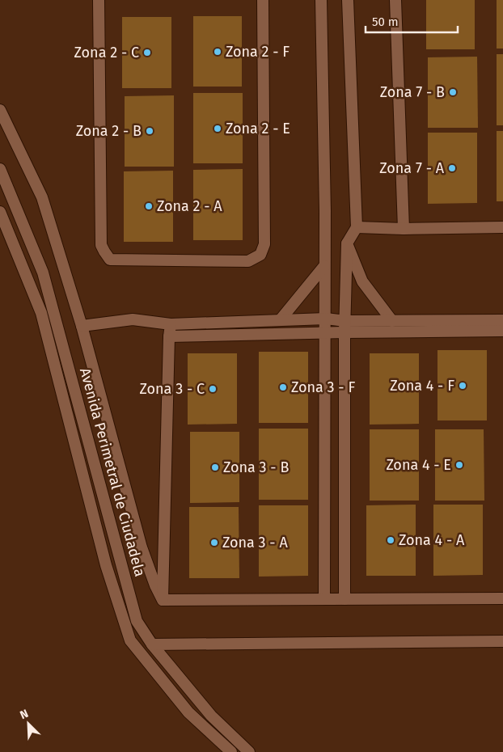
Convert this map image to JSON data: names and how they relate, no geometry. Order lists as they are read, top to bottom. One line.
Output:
{"streets":{"street":["Avenida Perimetral de Ciudadela"]},"places":["Zona 2 - F","Zona 2 - C","Zona 7 - B","Zona 2 - E","Zona 2 - B","Zona 7 - A","Zona 2 - A","Zona 4 - F","Zona 3 - F","Zona 3 - C","Zona 4 - E","Zona 3 - B","Zona 4 - A","Zona 3 - A"],"scale_bar":"50 m","north":"top left"}
